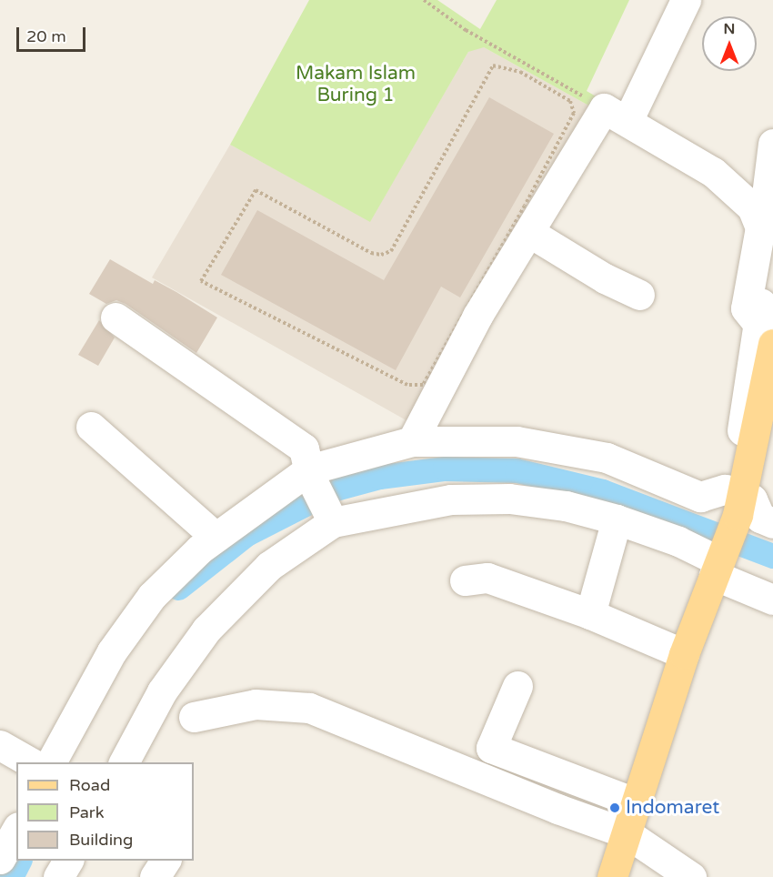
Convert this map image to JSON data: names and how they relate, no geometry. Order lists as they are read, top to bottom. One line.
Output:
{"parks":["Makam Islam Buring 1"],"places":["Indomaret"],"legend":["Road","Park","Building"],"scale_bar":"20 m","north":"top"}
